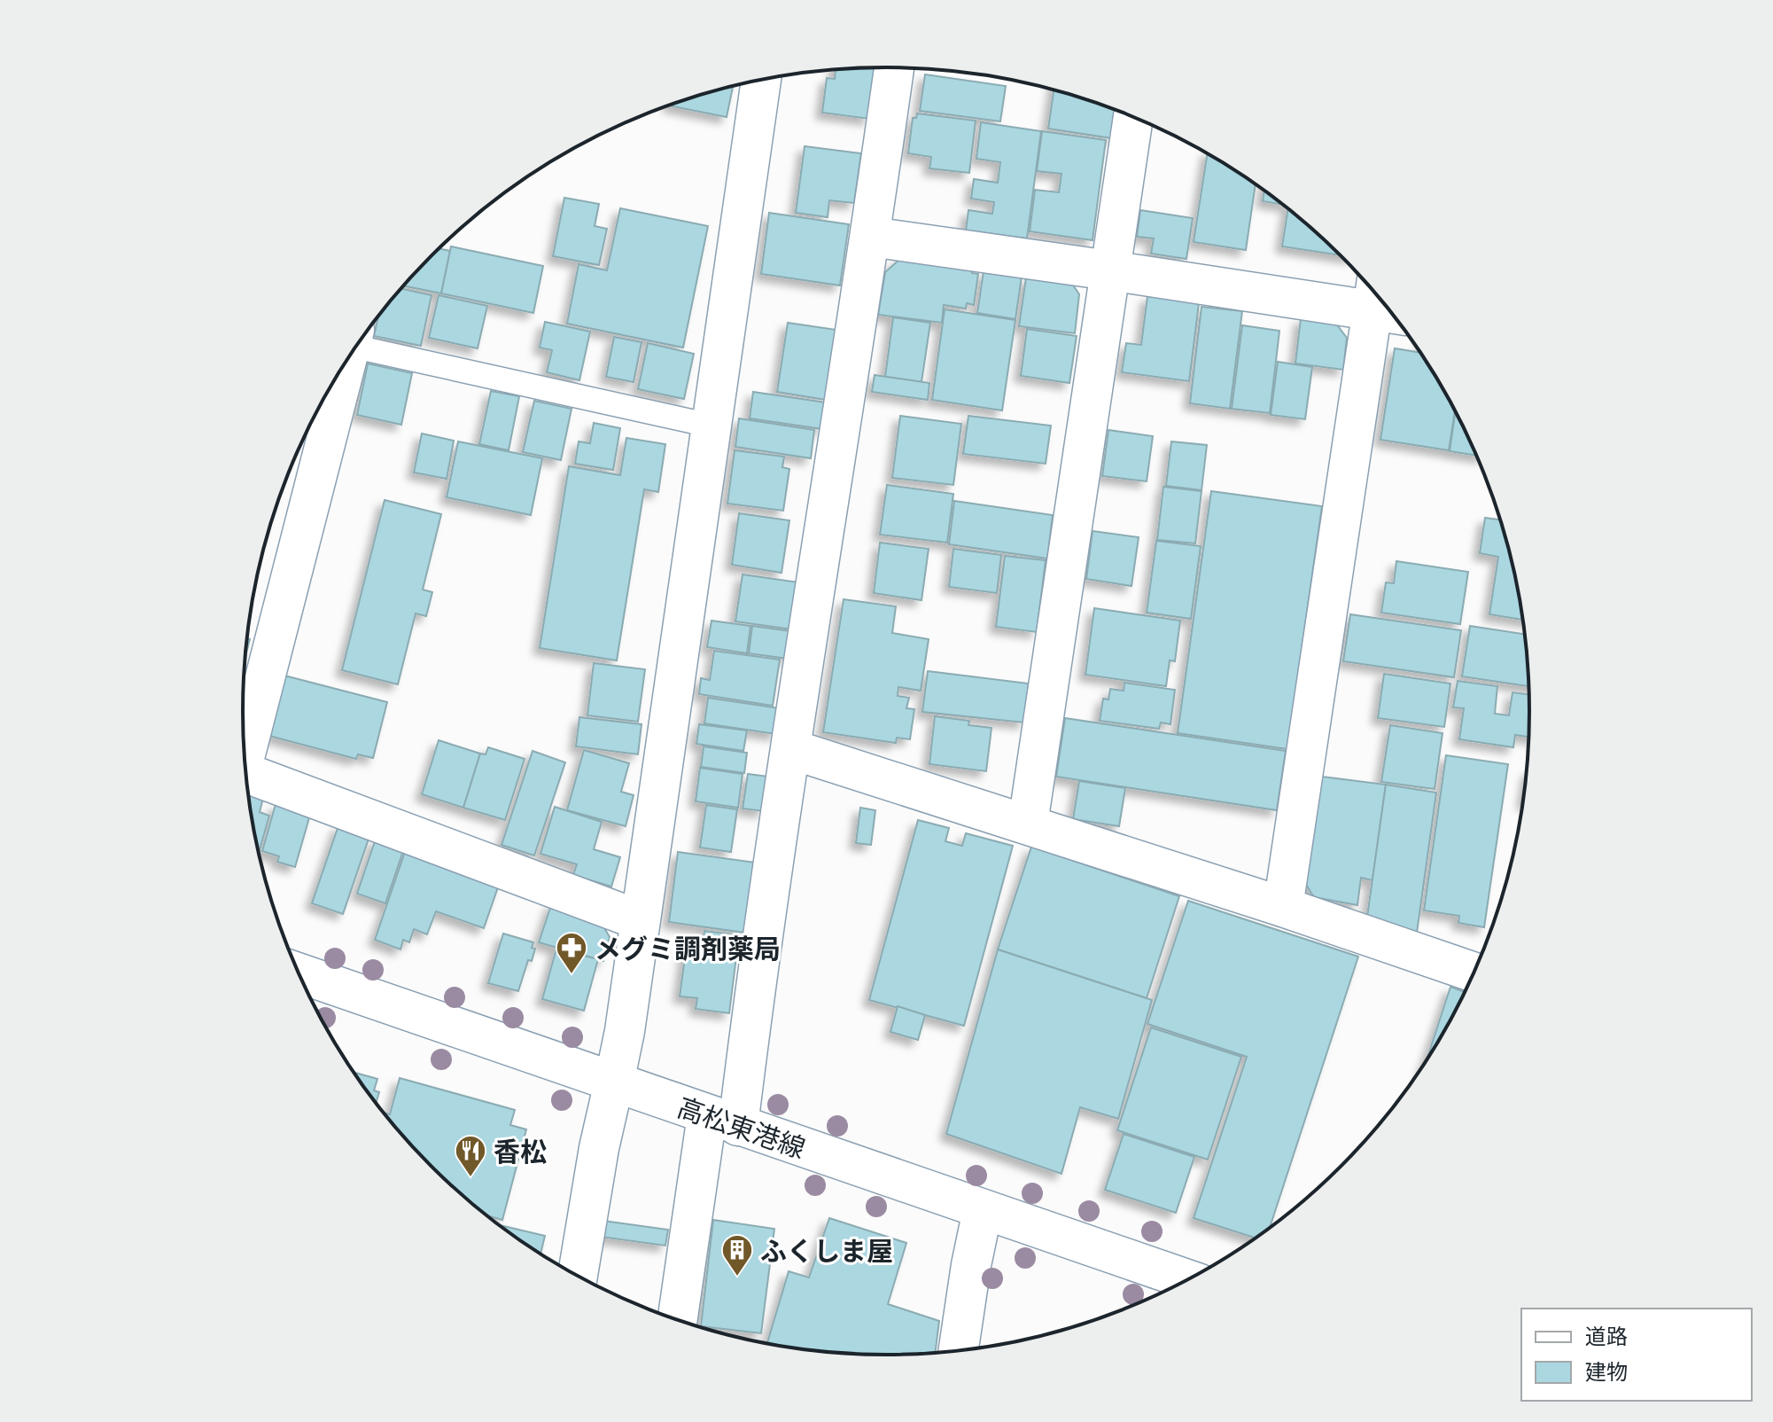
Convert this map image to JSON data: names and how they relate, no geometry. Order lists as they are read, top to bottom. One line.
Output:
{"streets":{"street":["高松東港線"]},"places":{"pharmacy":["メグミ調剤薬局"],"restaurant":["香松"],"building":["ふくしま屋"]},"legend":["道路","建物"]}
